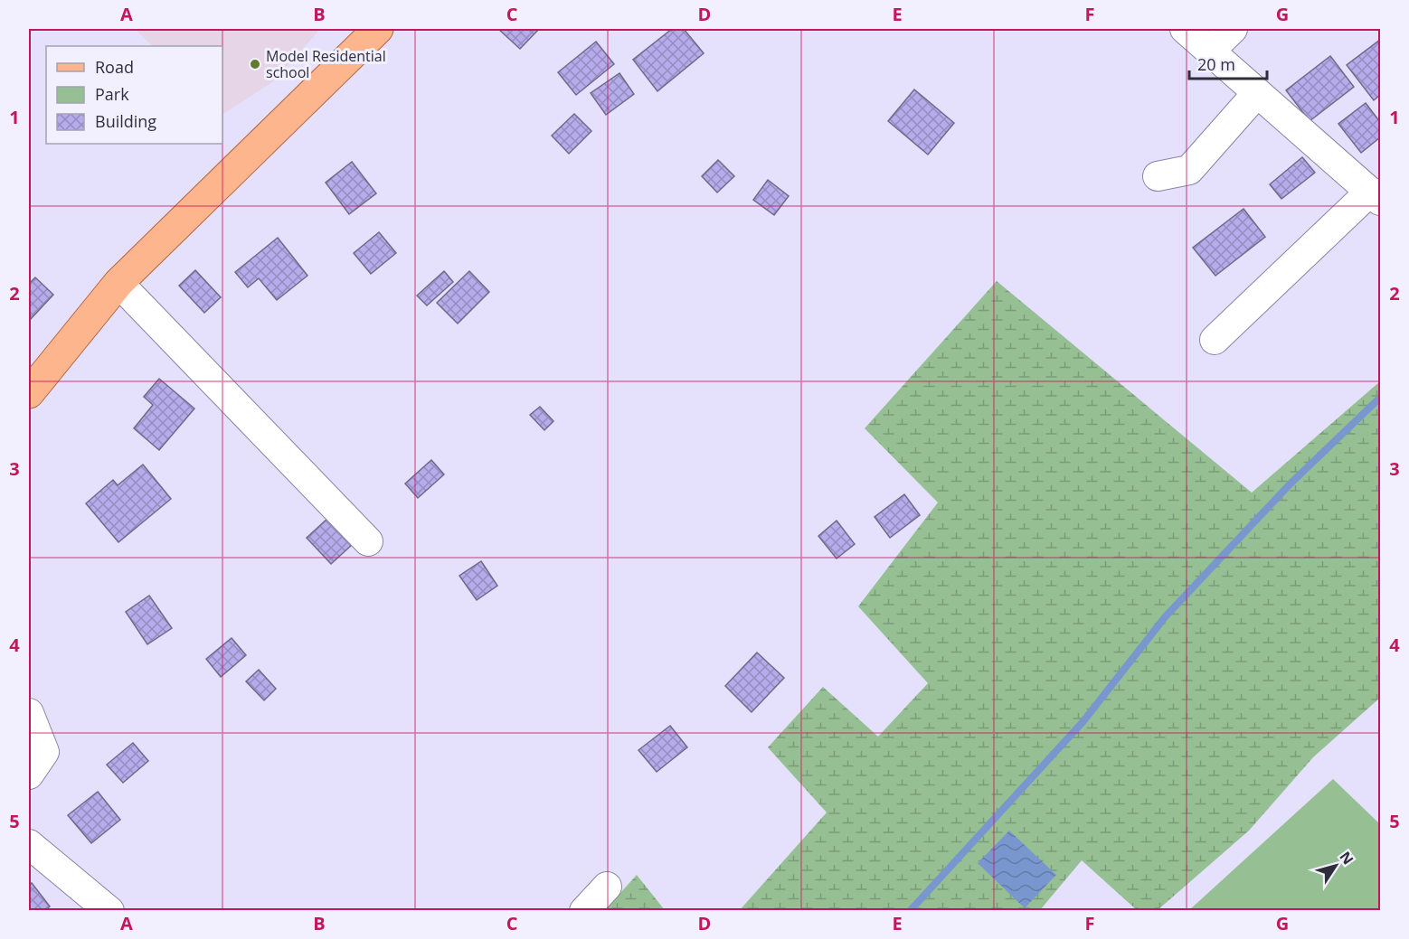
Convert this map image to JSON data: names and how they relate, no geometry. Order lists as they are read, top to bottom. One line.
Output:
{"places":["Model Residential school"],"legend":["Road","Park","Building"],"scale_bar":"20 m","north":"top right","grid":{"columns":["A","B","C","D","E","F","G"],"rows":["1","2","3","4","5"]}}
